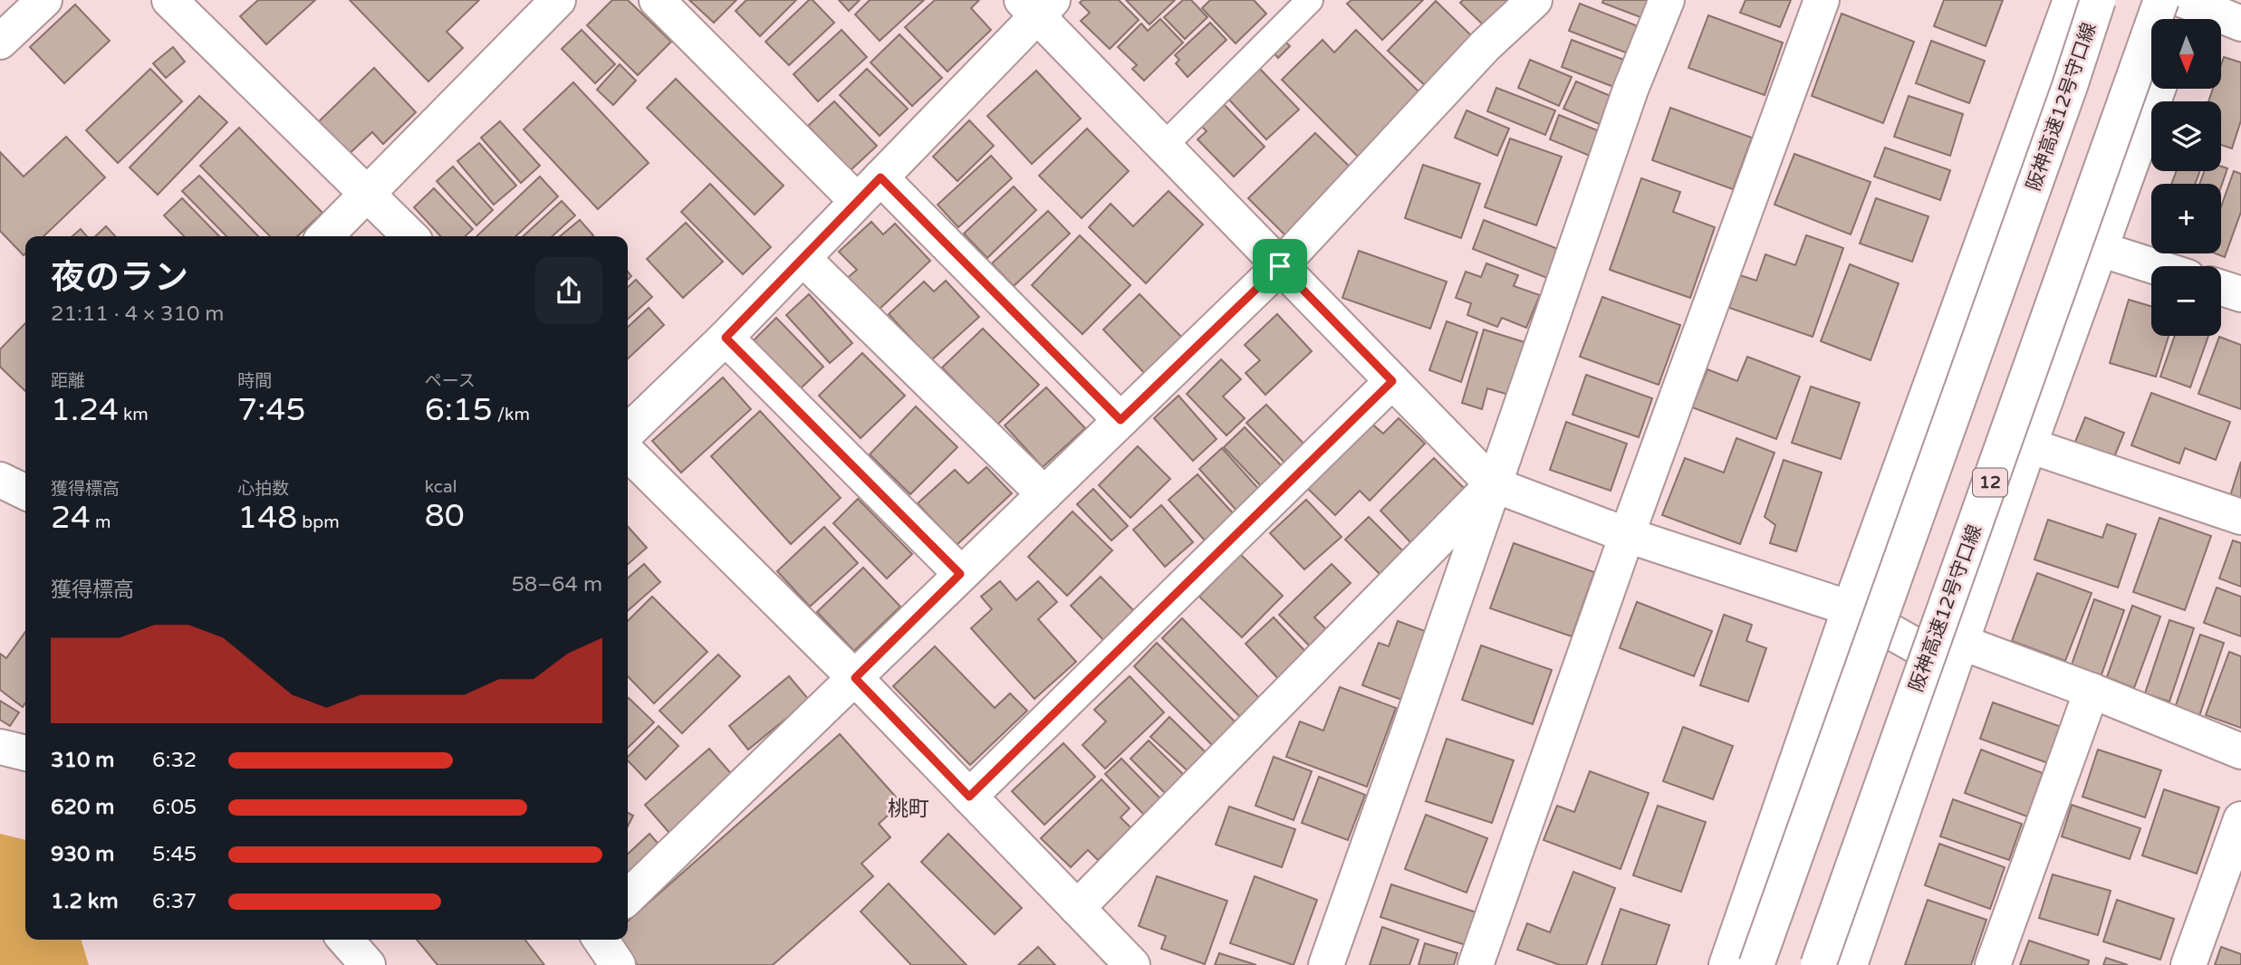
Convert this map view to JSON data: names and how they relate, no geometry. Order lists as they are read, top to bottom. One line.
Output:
{"streets":{"main road":["阪神高速12号守口線","12"]},"districts":["桃町"],"north":"bottom","page":{"map_buttons":["+","−"],"heading":["夜のラン","21:11 · 4 × 310 m"],"stats":[["距離","1.24 km"],["時間","7:45"],["ペース","6:15 /km"],["獲得標高","24 m"],["心拍数","148 bpm"],["kcal","80"]],"chart":["獲得標高","58–64 m"],"list":[{"name":"310 m","note":"6:32"},{"name":"620 m","note":"6:05"},{"name":"930 m","note":"5:45"},{"name":"1.2 km","note":"6:37"}]}}
